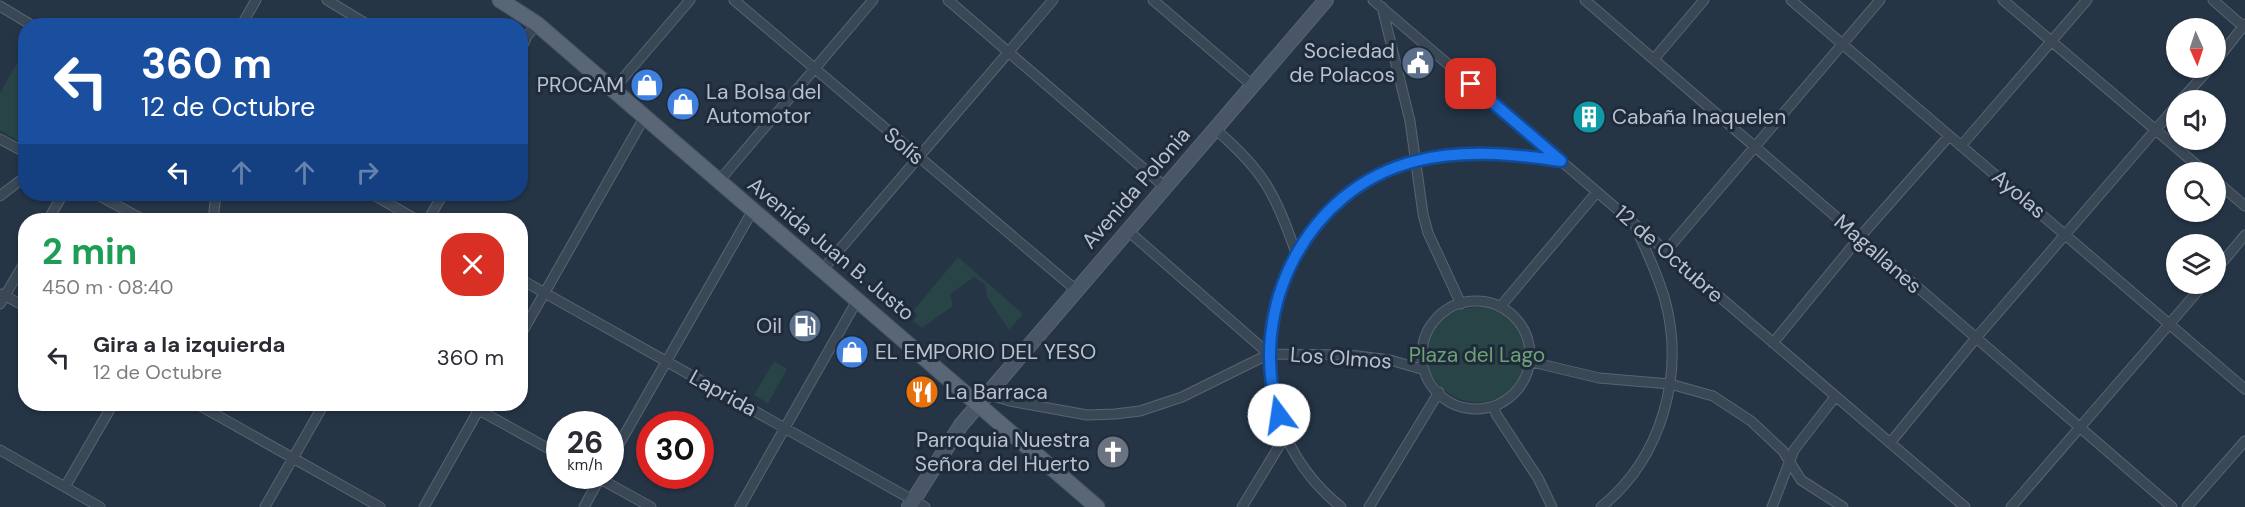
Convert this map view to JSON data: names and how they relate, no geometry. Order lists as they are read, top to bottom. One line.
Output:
{"streets":{"main road":["Avenida Polonia","Avenida Juan B. Justo"],"street":["Solís","Ayolas","12 de Octubre","Magallanes","Los Olmos","Laprida"]},"crossings":[["Solís","Avenida Polonia"],["Avenida Polonia","Avenida Juan B. Justo"],["Avenida Polonia","Los Olmos"],["Avenida Polonia","Laprida"],["Avenida Juan B. Justo","Los Olmos"]],"parks":["Plaza del Lago"],"places":{"public building":["Sociedad de Polacos"],"shop":["PROCAM","La Bolsa del Automotor","EL EMPORIO DEL YESO"],"building":["Cabaña Inaquelen"],"fuel station":["Oil"],"restaurant":["La Barraca"],"church":["Parroquia Nuestra Señora del Huerto"]},"north":"bottom","page":{"turn":["360 m","12 de Octubre"],"heading":["2 min","450 m · 08:40"],"list":[{"name":"Gira a la izquierda","note":"12 de Octubre","value":"360 m"}],"speed":"26 km/h","limit":"30"}}
